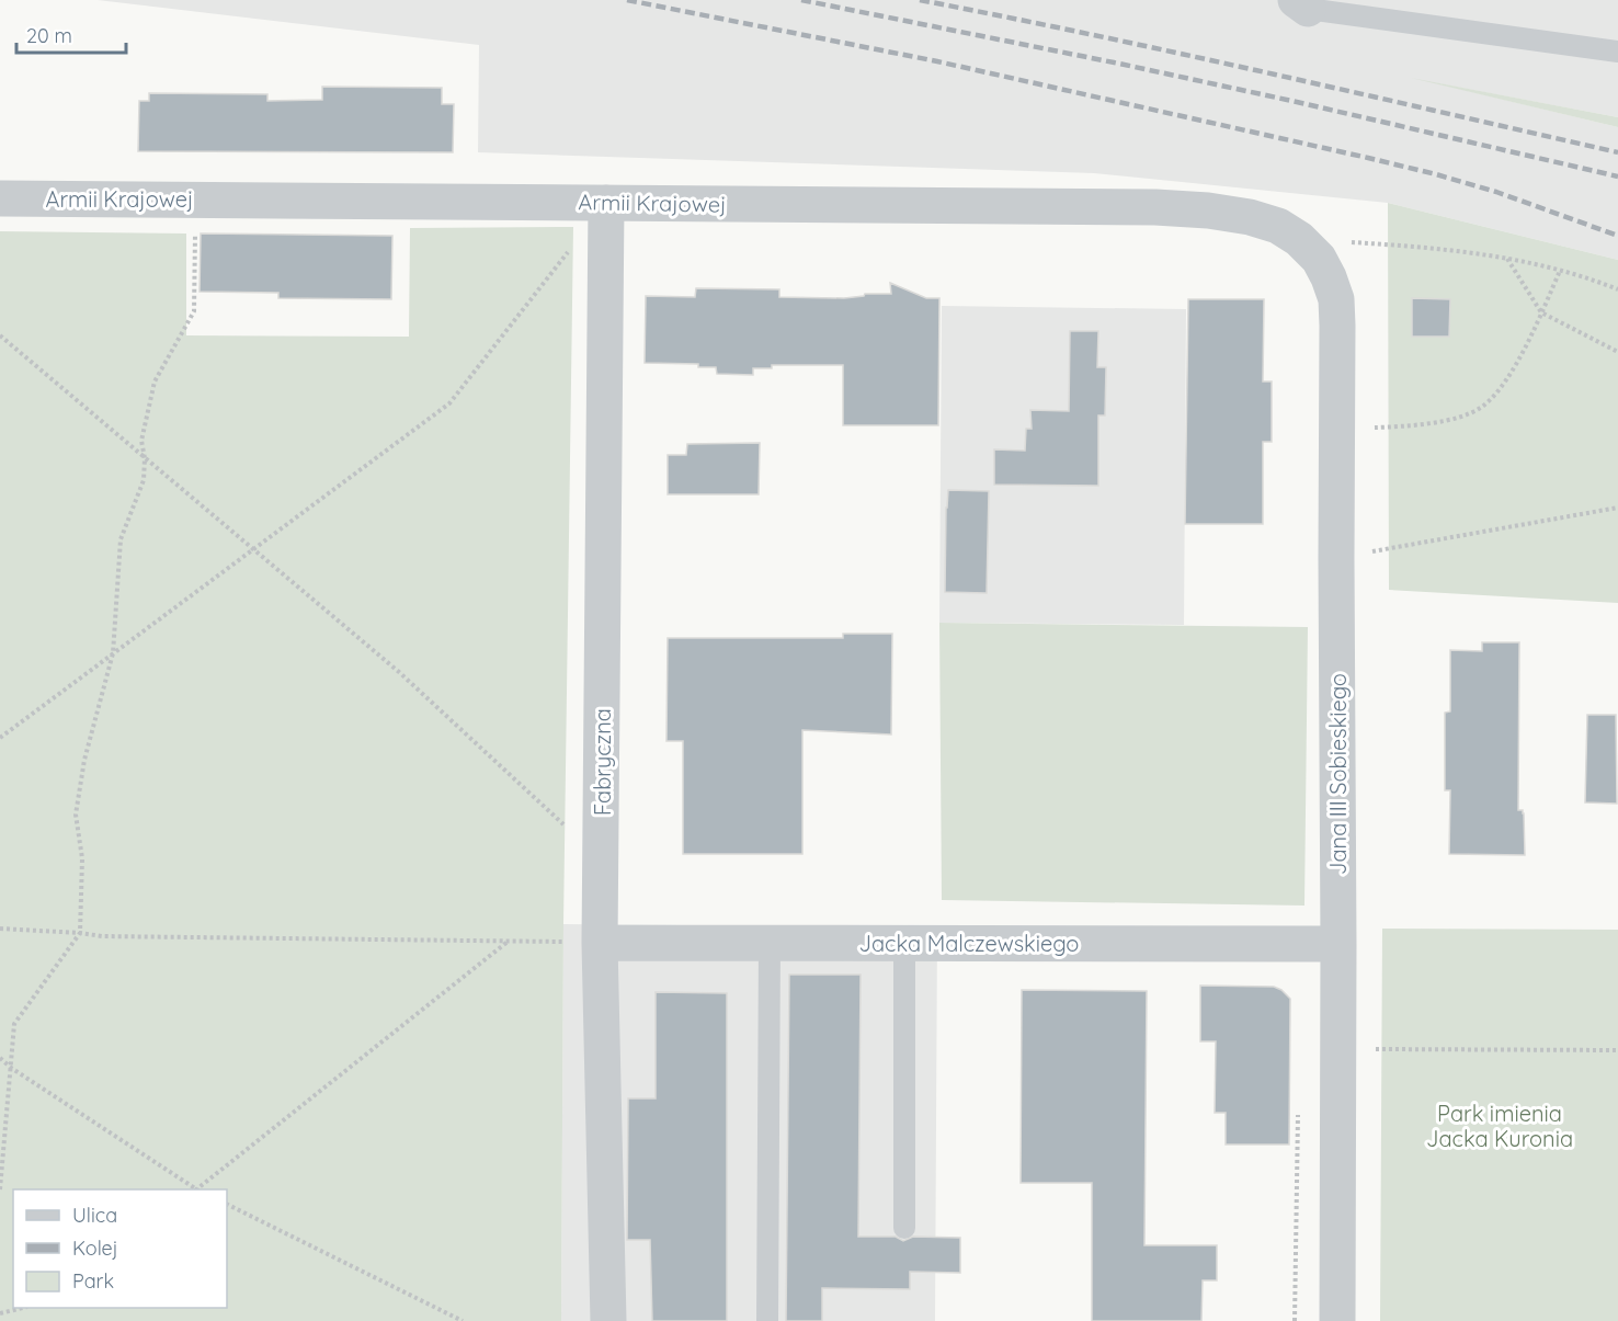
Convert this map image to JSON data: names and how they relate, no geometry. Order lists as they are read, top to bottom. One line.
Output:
{"streets":{"street":["Armii Krajowej","Fabryczna","Jana III Sobieskiego","Jacka Malczewskiego"]},"crossings":[["Armii Krajowej","Fabryczna"],["Armii Krajowej","Jana III Sobieskiego"],["Fabryczna","Jacka Malczewskiego"],["Jana III Sobieskiego","Jacka Malczewskiego"]],"parks":["Park imienia Jacka Kuronia"],"legend":["Ulica","Kolej","Park"],"scale_bar":"20 m"}
